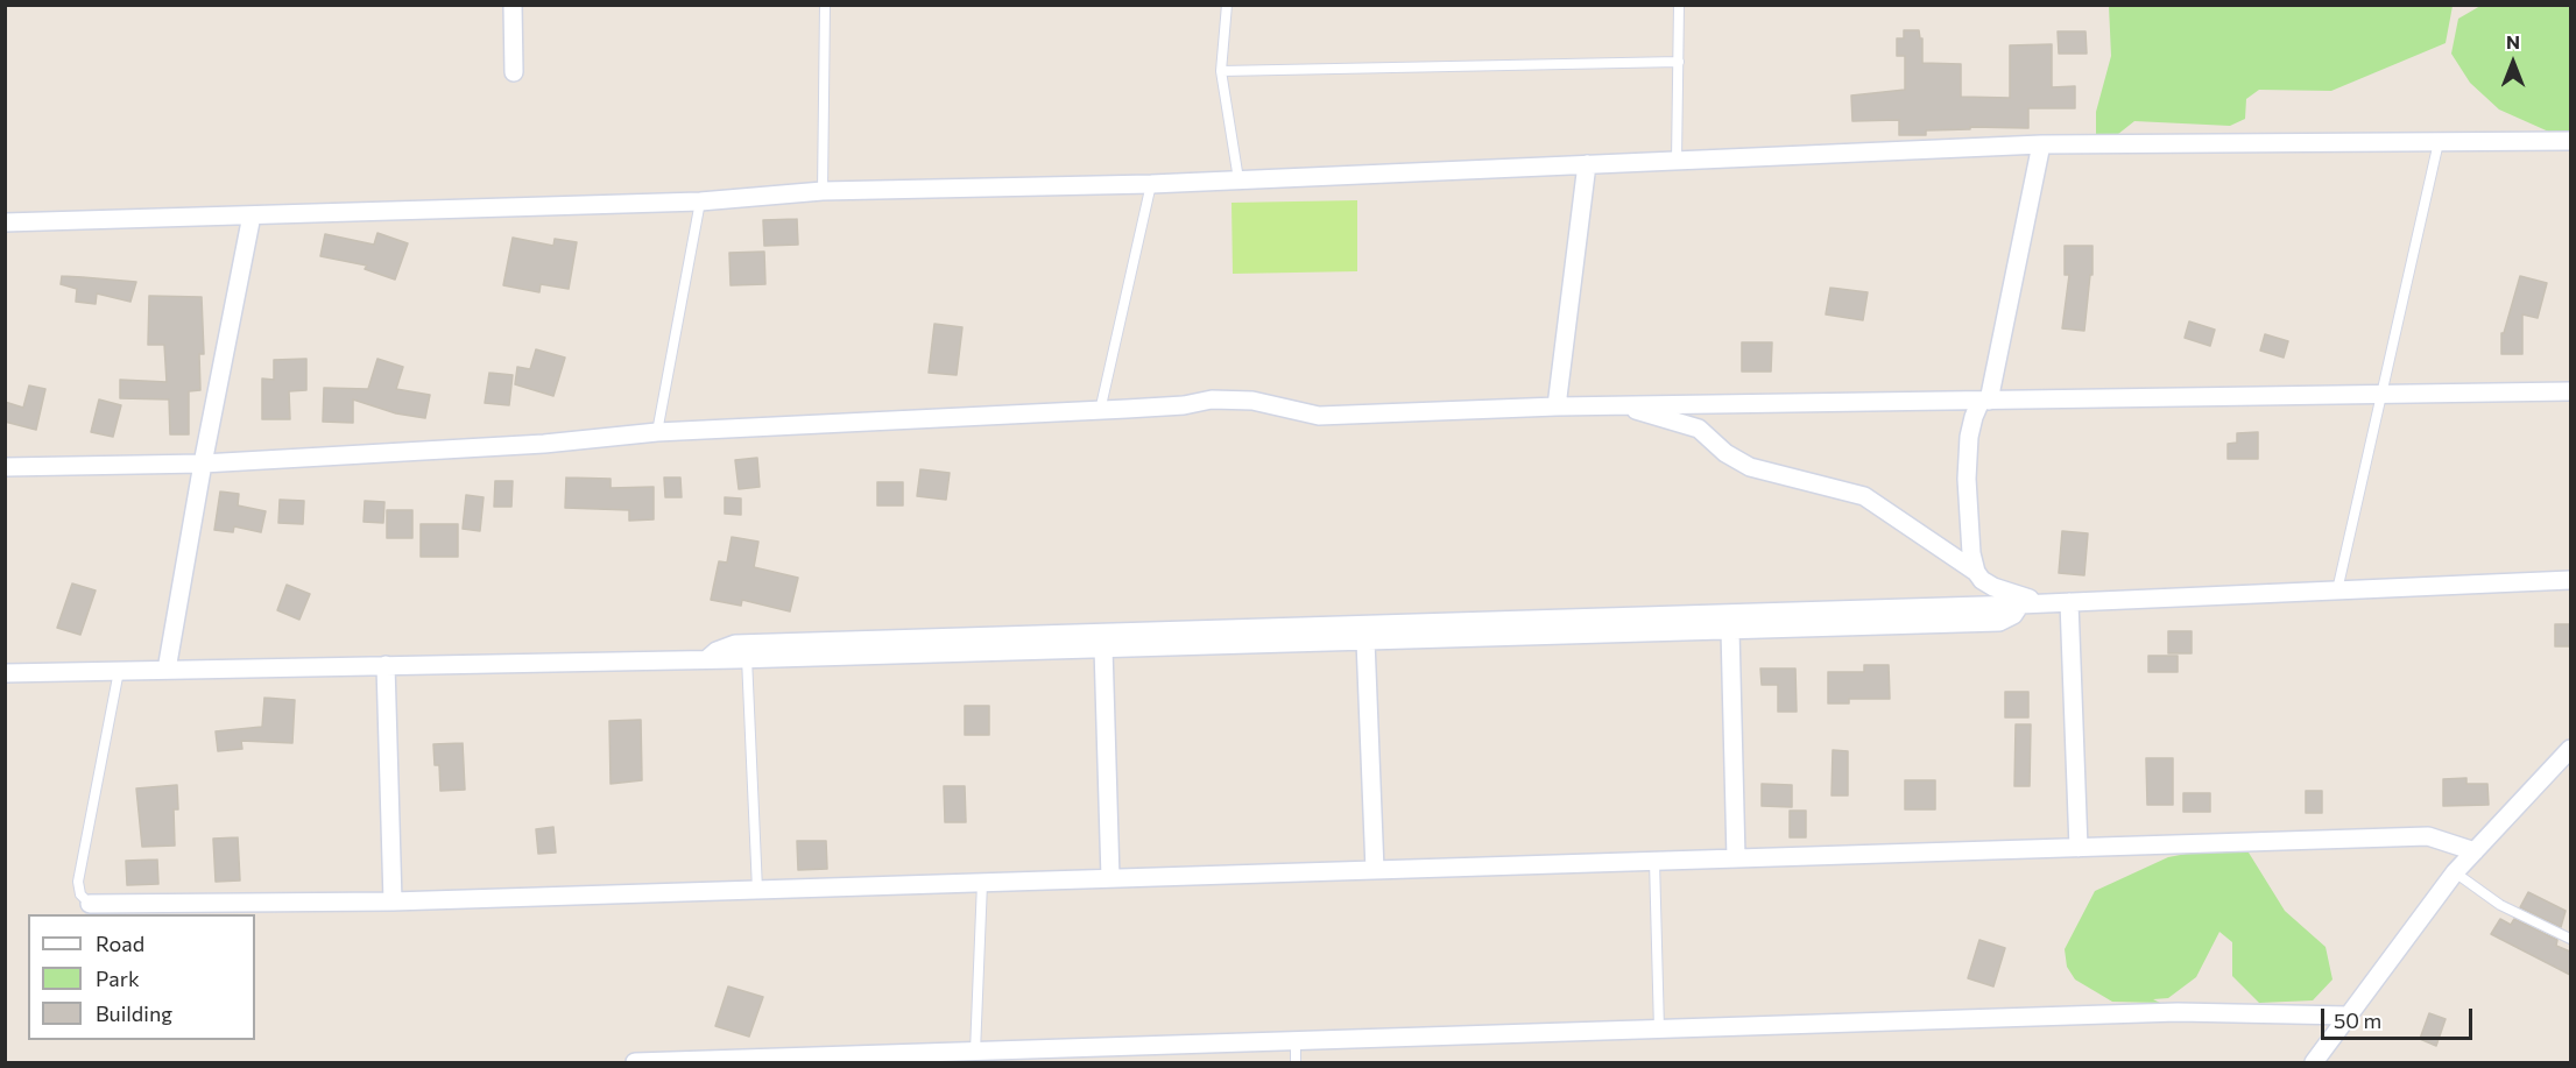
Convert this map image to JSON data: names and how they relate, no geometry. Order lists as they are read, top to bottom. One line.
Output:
{"legend":["Road","Park","Building"],"scale_bar":"50 m","north":"top"}
